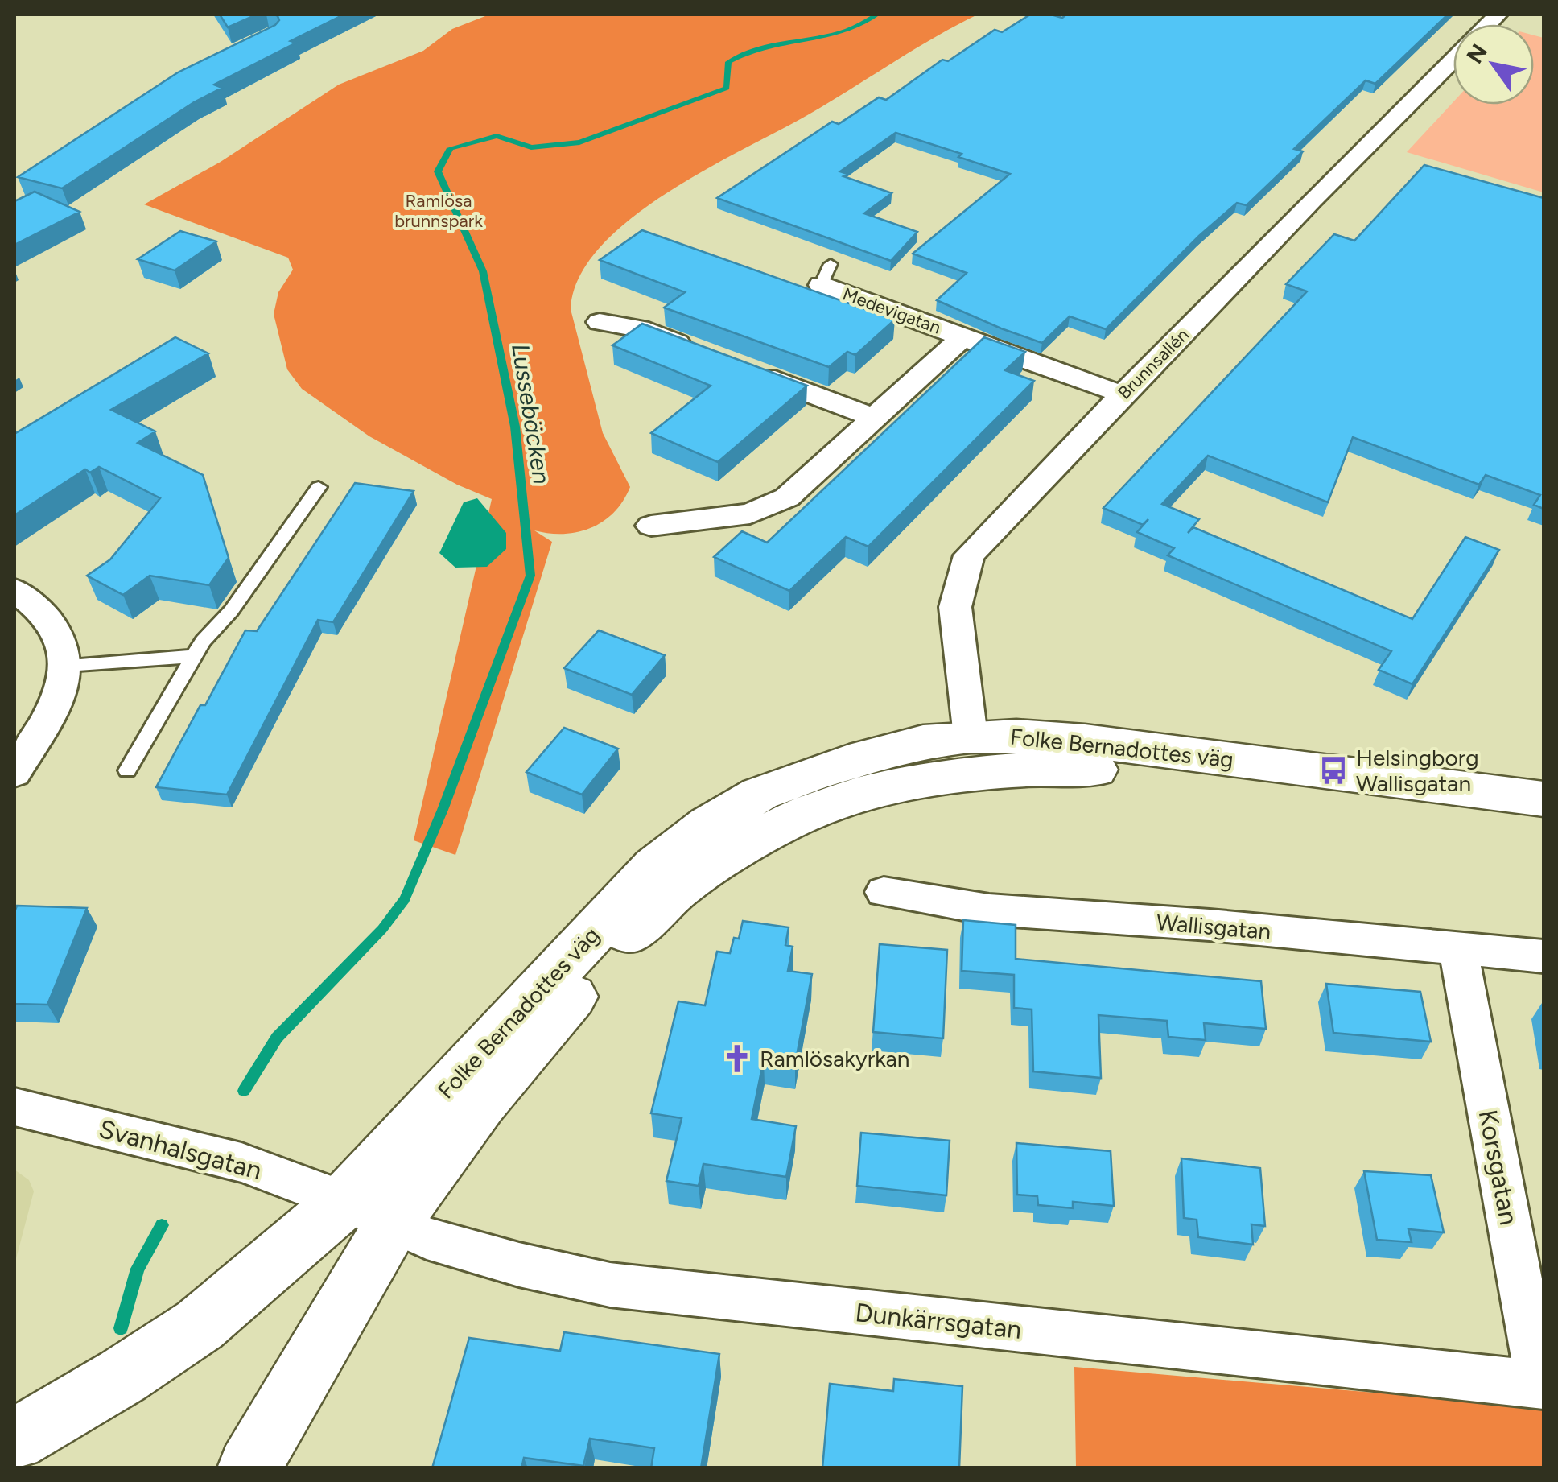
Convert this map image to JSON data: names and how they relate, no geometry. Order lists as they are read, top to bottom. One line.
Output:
{"streets":{"street":["Medevigatan","Brunnsallén","Folke Bernadottes väg","Wallisgatan","Svanhalsgatan","Korsgatan","Dunkärrsgatan"]},"crossings":[["Medevigatan","Brunnsallén"],["Brunnsallén","Folke Bernadottes väg"],["Folke Bernadottes väg","Svanhalsgatan"],["Folke Bernadottes väg","Dunkärrsgatan"],["Wallisgatan","Korsgatan"],["Svanhalsgatan","Dunkärrsgatan"],["Korsgatan","Dunkärrsgatan"]],"water":["Lussebäcken"],"parks":["Ramlösa brunnspark"],"places":{"bus stop":["Helsingborg Wallisgatan"],"church":["Ramlösakyrkan"]},"north":"top left"}
